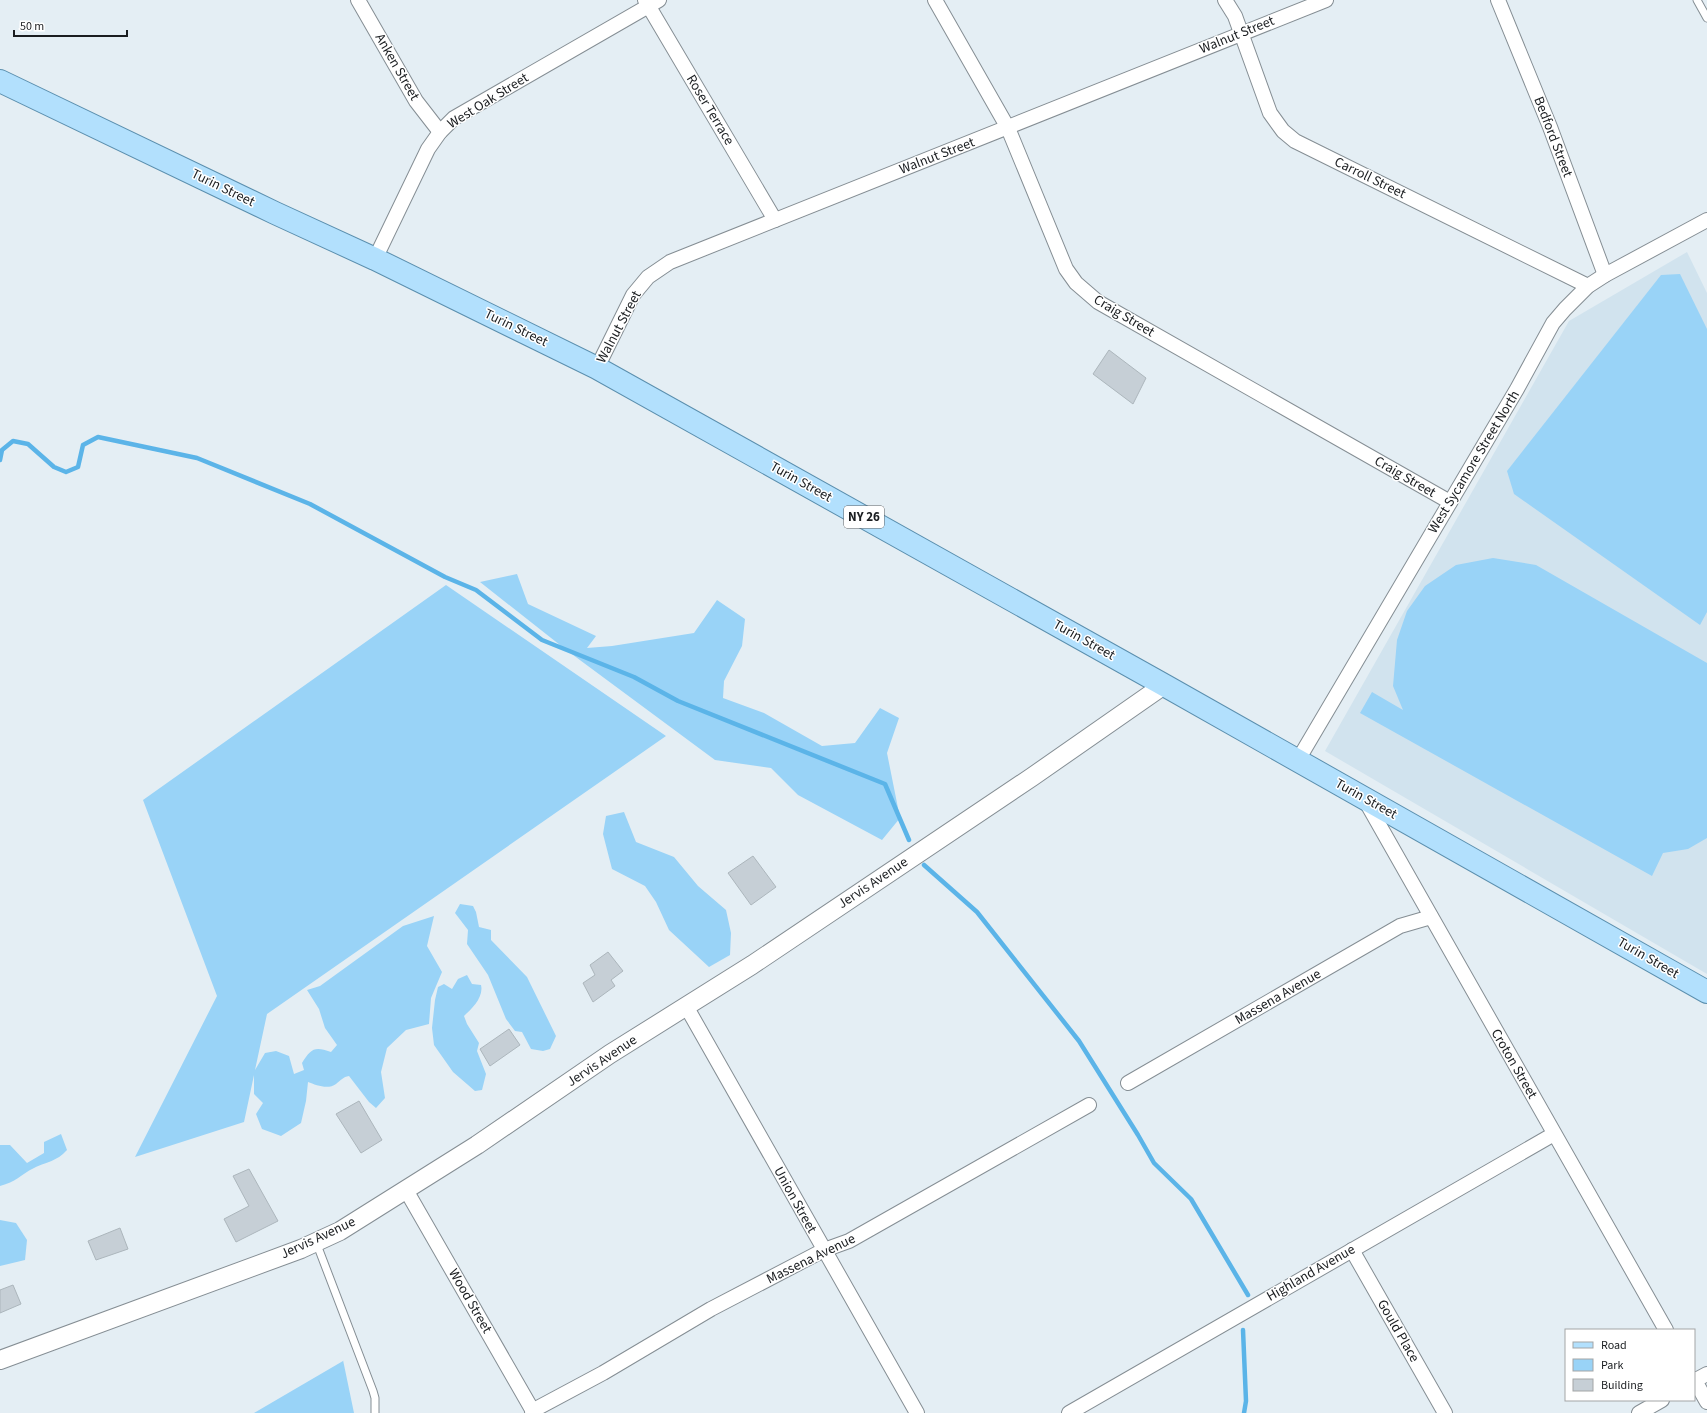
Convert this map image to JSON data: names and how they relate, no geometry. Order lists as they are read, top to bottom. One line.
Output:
{"streets":{"main road":["Turin Street","NY 26"],"street":["Walnut Street","Anken Street","West Oak Street","Roser Terrace","Bedford Street","Carroll Street","Craig Street","West Sycamore Street North","Jervis Avenue","Massena Avenue","Croton Street","Union Street","Highland Avenue","Wood Street","Gould Place"]},"crossings":[["Walnut Street","Roser Terrace"],["Walnut Street","Carroll Street"],["Walnut Street","Turin Street"],["Walnut Street","Craig Street"],["Anken Street","West Oak Street"],["West Oak Street","Roser Terrace"],["West Oak Street","Turin Street"],["Bedford Street","West Sycamore Street North"],["Carroll Street","West Sycamore Street North"],["Turin Street","West Sycamore Street North"],["Turin Street","Jervis Avenue"],["Turin Street","Croton Street"],["Craig Street","West Sycamore Street North"],["Jervis Avenue","Union Street"],["Jervis Avenue","Wood Street"],["Massena Avenue","Croton Street"],["Massena Avenue","Union Street"],["Massena Avenue","Wood Street"],["Croton Street","Highland Avenue"],["Highland Avenue","Gould Place"]],"legend":["Road","Park","Building"],"scale_bar":"50 m"}
